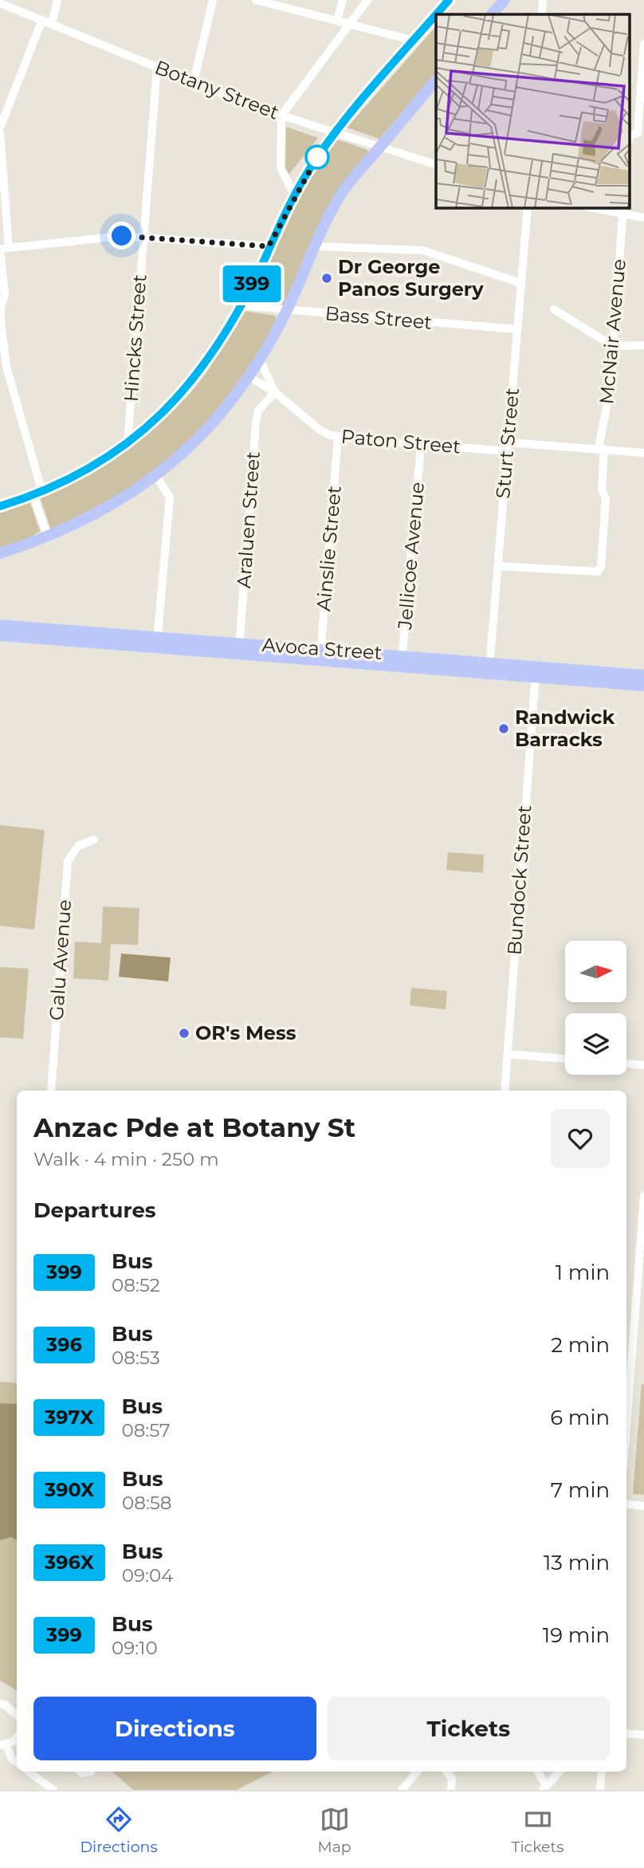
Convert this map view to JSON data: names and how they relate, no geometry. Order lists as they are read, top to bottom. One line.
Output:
{"streets":{"main road":["Avoca Street"],"street":["Botany Street","Bass Street","McNair Avenue","Hincks Street","Paton Street","Sturt Street","Araluen Street","Ainslie Street","Jellicoe Avenue","Bundock Street","Galu Avenue"]},"crossings":[["Botany Street","Hincks Street"],["Bass Street","Sturt Street"],["McNair Avenue","Paton Street"],["McNair Avenue","Sturt Street"],["Paton Street","Sturt Street"],["Paton Street","Araluen Street"],["Paton Street","Ainslie Street"],["Paton Street","Jellicoe Avenue"],["Sturt Street","Avoca Street"],["Araluen Street","Avoca Street"],["Ainslie Street","Avoca Street"],["Jellicoe Avenue","Avoca Street"],["Avoca Street","Bundock Street"]],"places":["Dr George Panos Surgery","Randwick Barracks","OR's Mess"],"lines":["bus line 399"],"north":"right","page":{"on_map":"399","heading":[["Anzac Pde at Botany St","Walk · 4 min · 250 m"],"Departures"],"list":[{"mark":"399","name":"Bus","note":"08:52","value":"1 min"},{"mark":"396","name":"Bus","note":"08:53","value":"2 min"},{"mark":"397X","name":"Bus","note":"08:57","value":"6 min"},{"mark":"390X","name":"Bus","note":"08:58","value":"7 min"},{"mark":"396X","name":"Bus","note":"09:04","value":"13 min"},{"mark":"399","name":"Bus","note":"09:10","value":"19 min"}],"buttons":["Directions","Tickets"],"tabs":["Directions","Map","Tickets"]}}
